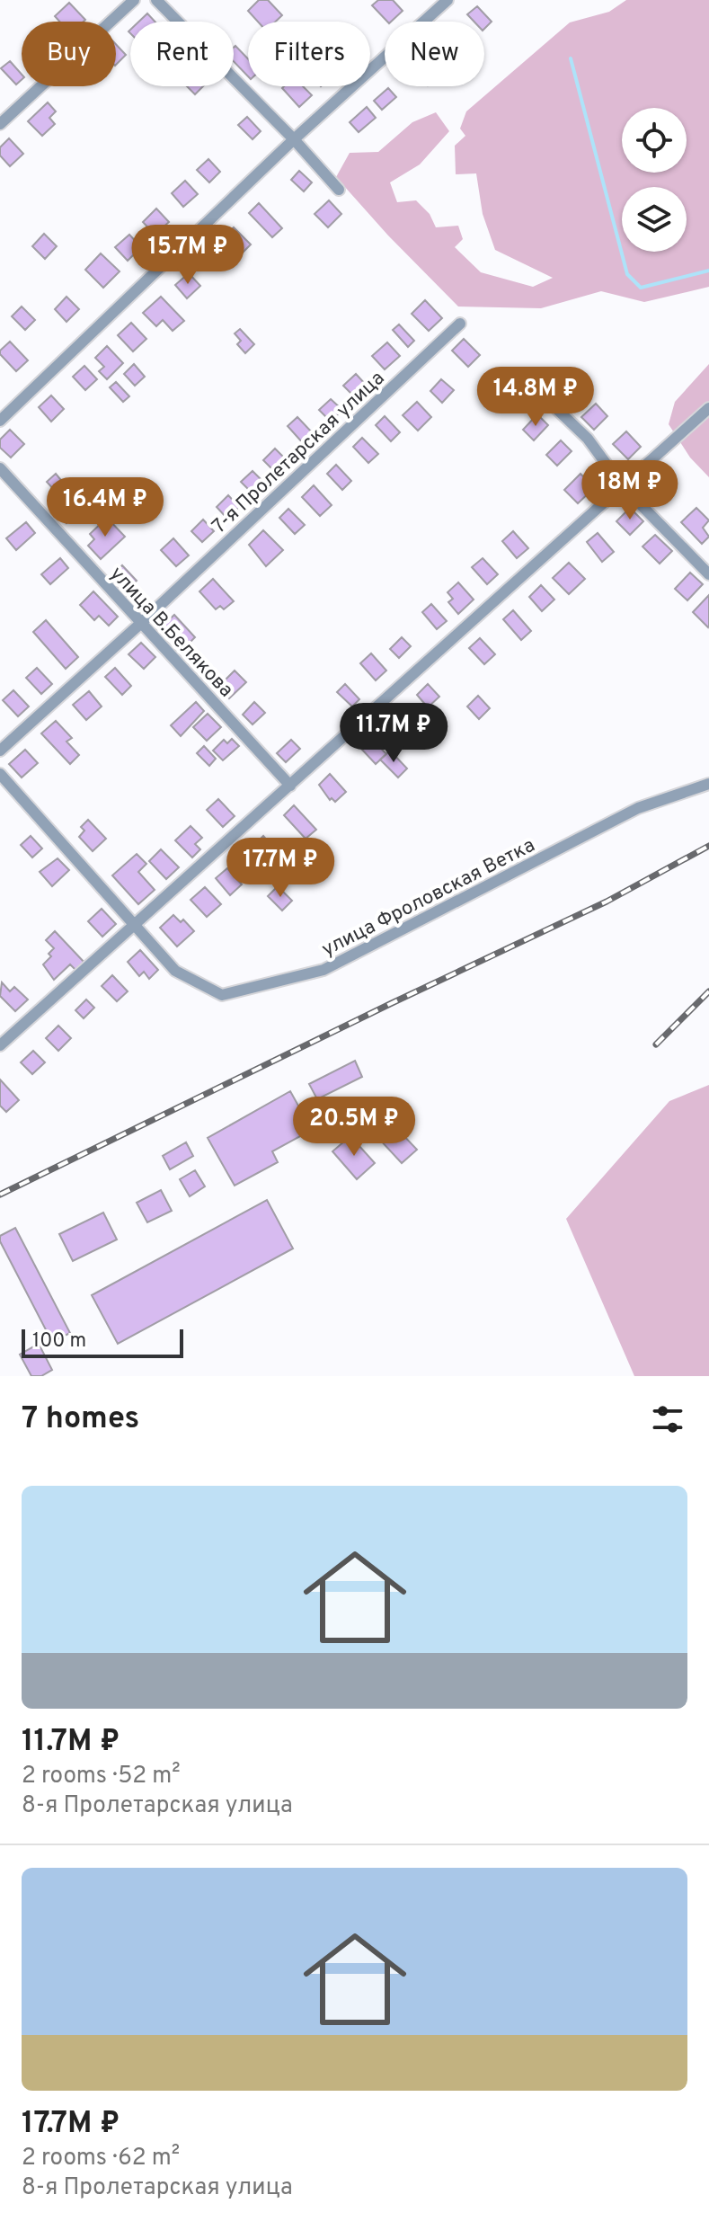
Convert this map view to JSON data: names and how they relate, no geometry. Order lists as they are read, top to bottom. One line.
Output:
{"streets":{"street":["7-я Пролетарская улица","улица В.Белякова","улица Фроловская Ветка"]},"crossings":[["7-я Пролетарская улица","улица В.Белякова"]],"scale_bar":"100 m","page":{"chip":["Buy","Rent","Filters","New"],"price":["15.7M ₽","14.8M ₽","18M ₽","16.4M ₽","11.7M ₽","17.7M ₽","20.5M ₽"],"scale":"100 m","heading":"7 homes","list":[{"name":"11.7M ₽","note":"2 rooms · 52 m² · 8-я Пролетарская улица"},{"name":"17.7M ₽","note":"2 rooms · 62 m² · 8-я Пролетарская улица"}]}}
